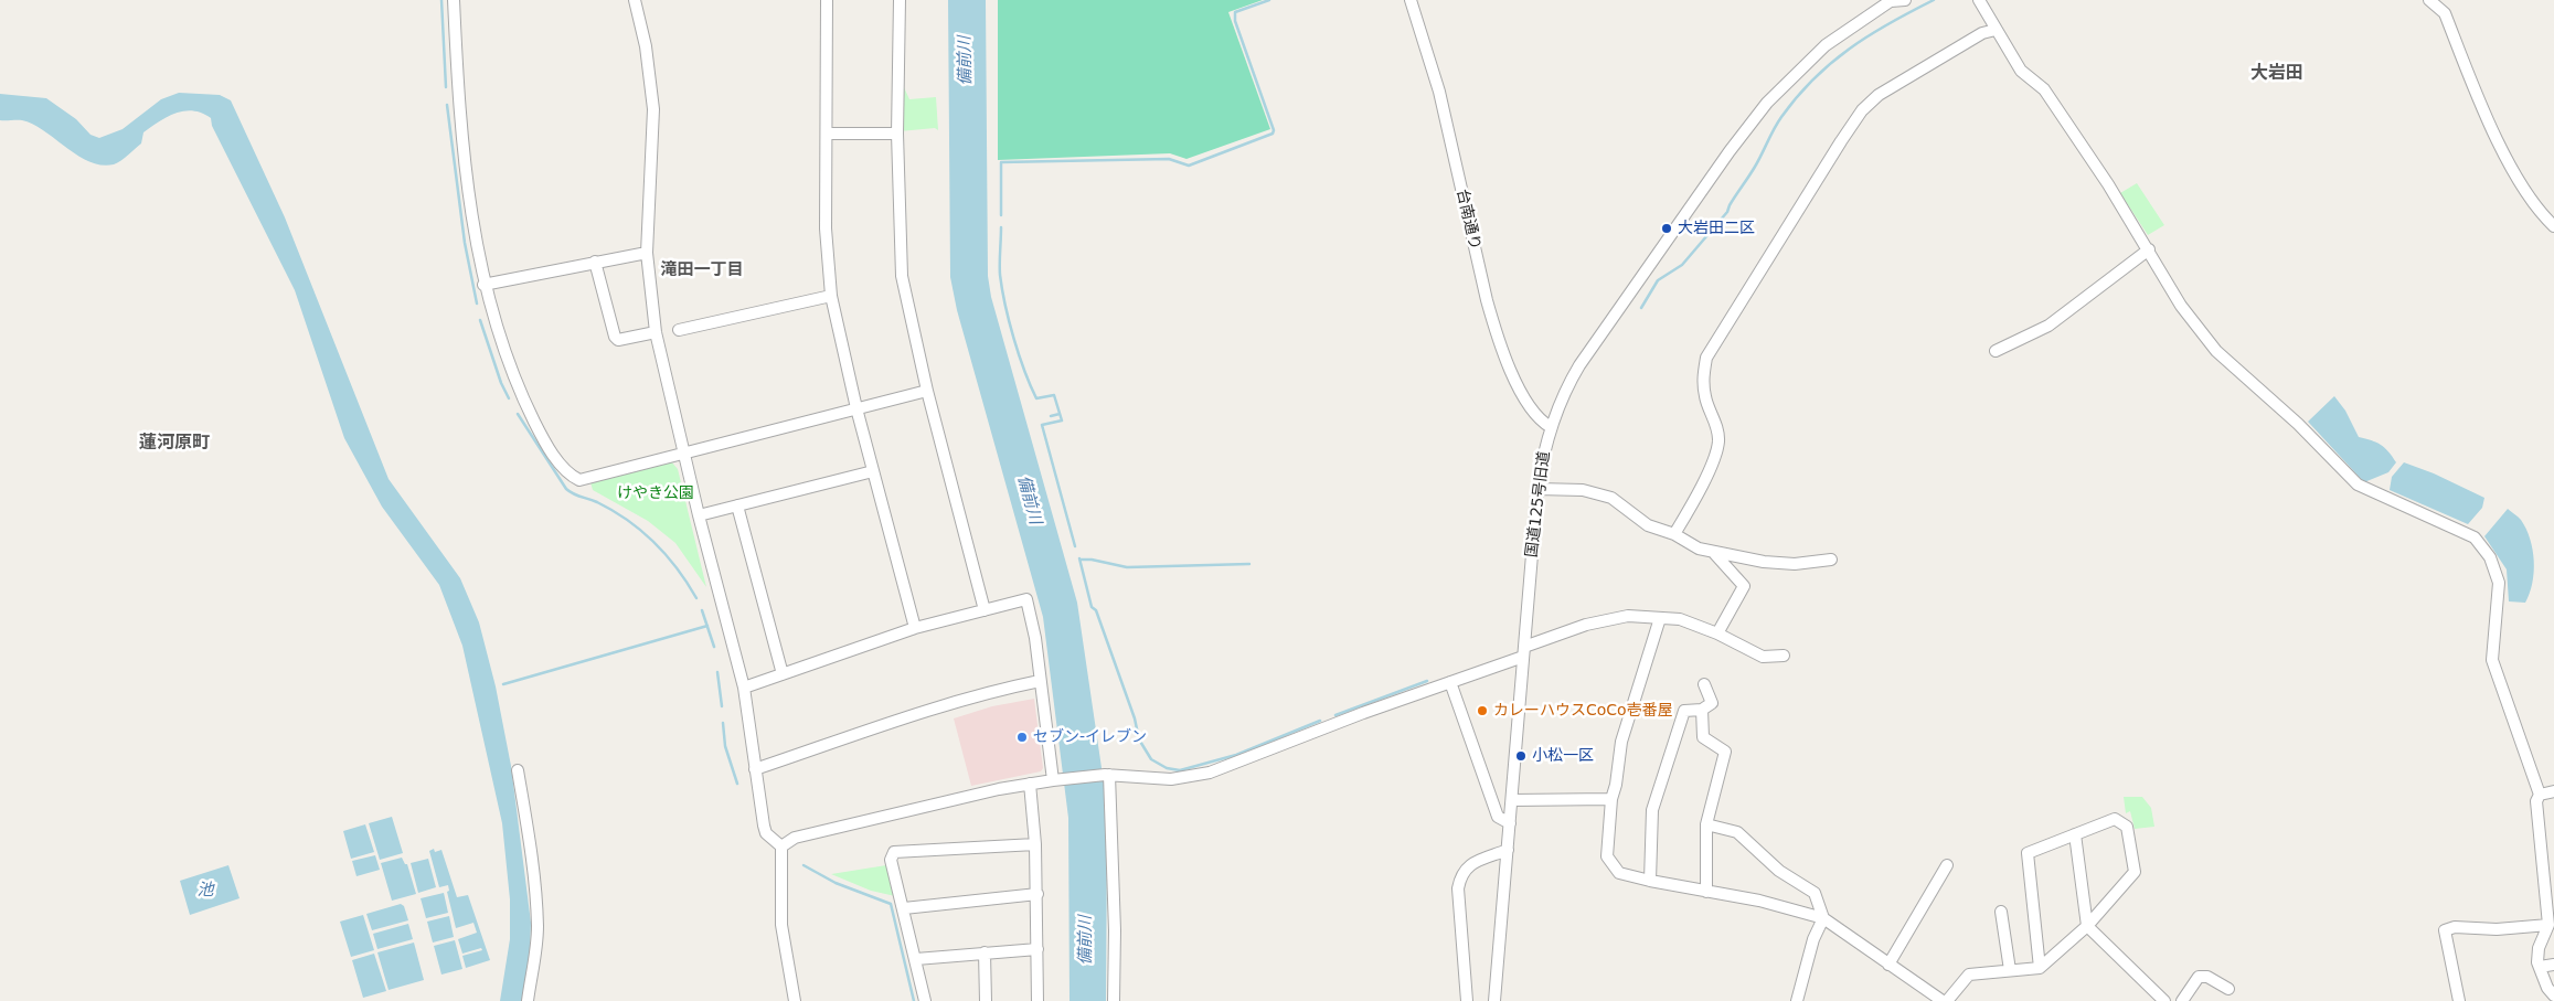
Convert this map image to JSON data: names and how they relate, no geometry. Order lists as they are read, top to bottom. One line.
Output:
{"streets":{"street":["台南通り","国道125号旧道"]},"crossings":[["台南通り","国道125号旧道"]],"districts":["大岩田","滝田一丁目","蓮河原町"],"water":["備前川","池"],"parks":["けやき公園"],"places":["大岩田二区","カレーハウスCoCo壱番屋","セブン-イレブン","小松一区"]}
